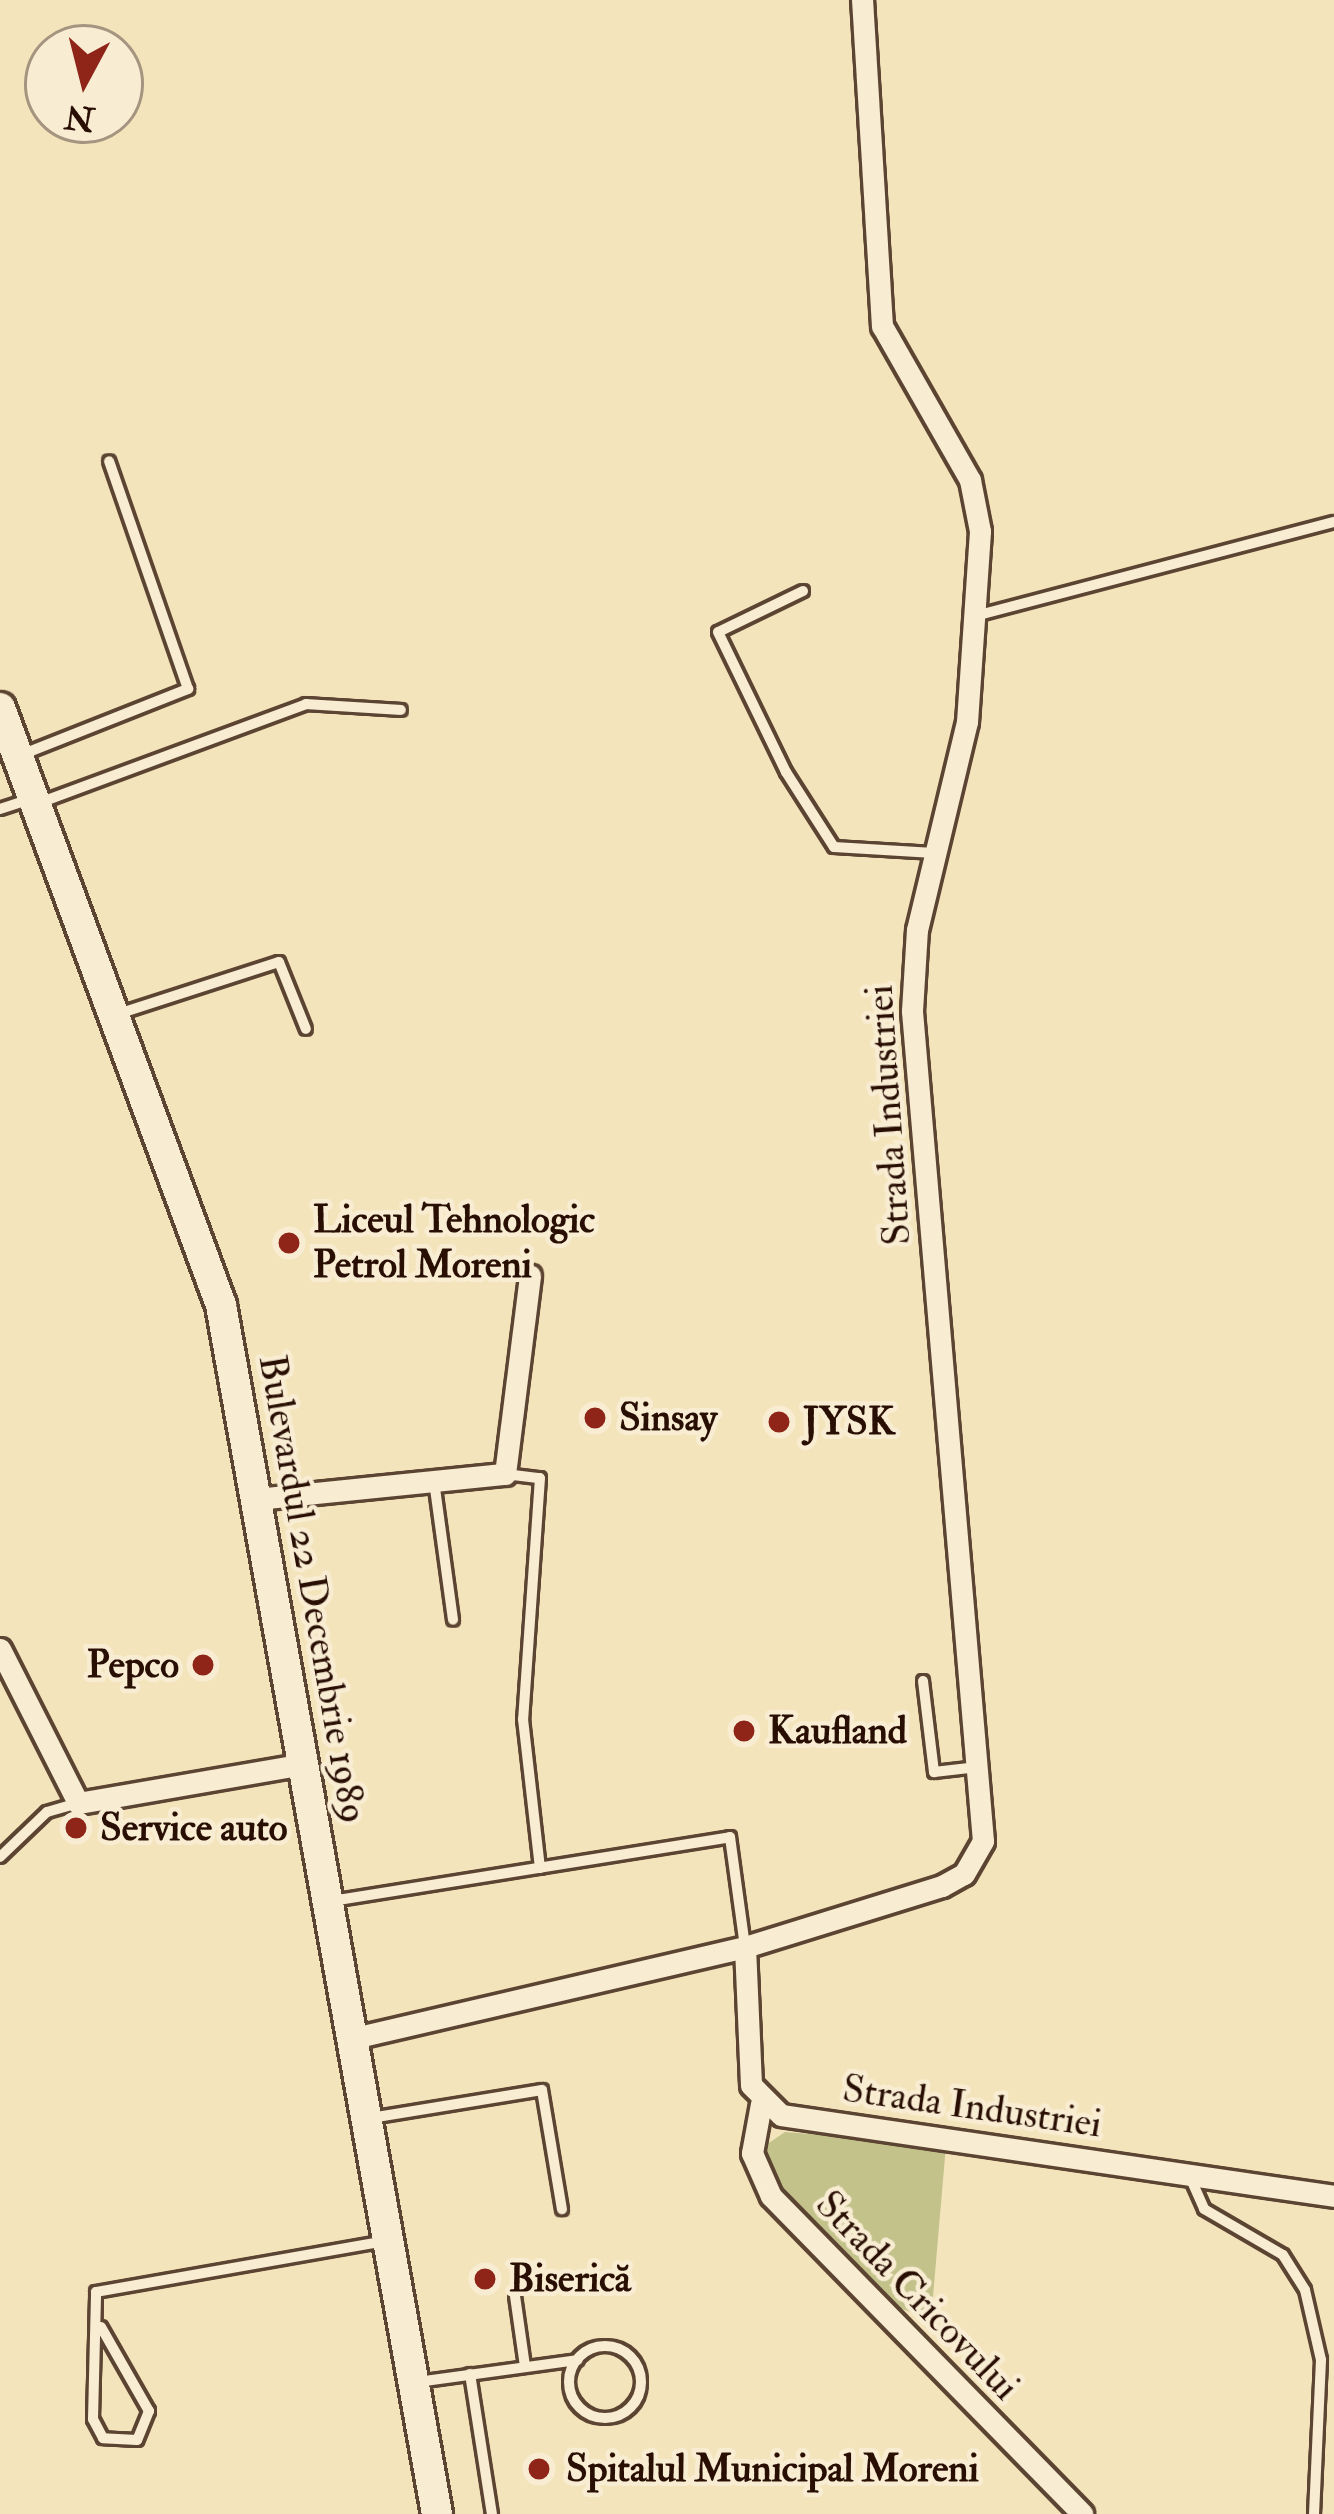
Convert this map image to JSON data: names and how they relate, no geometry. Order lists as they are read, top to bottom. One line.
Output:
{"streets":{"main road":["Bulevardul 22 Decembrie 1989"],"street":["Strada Industriei","Strada Cricovului"]},"crossings":[["Strada Industriei","Bulevardul 22 Decembrie 1989"],["Strada Industriei","Strada Cricovului"]],"places":["Liceul Tehnologic Petrol Moreni","Sinsay","JYSK","Pepco","Kaufland","Service auto","Biserică","Spitalul Municipal Moreni"],"north":"bottom"}
